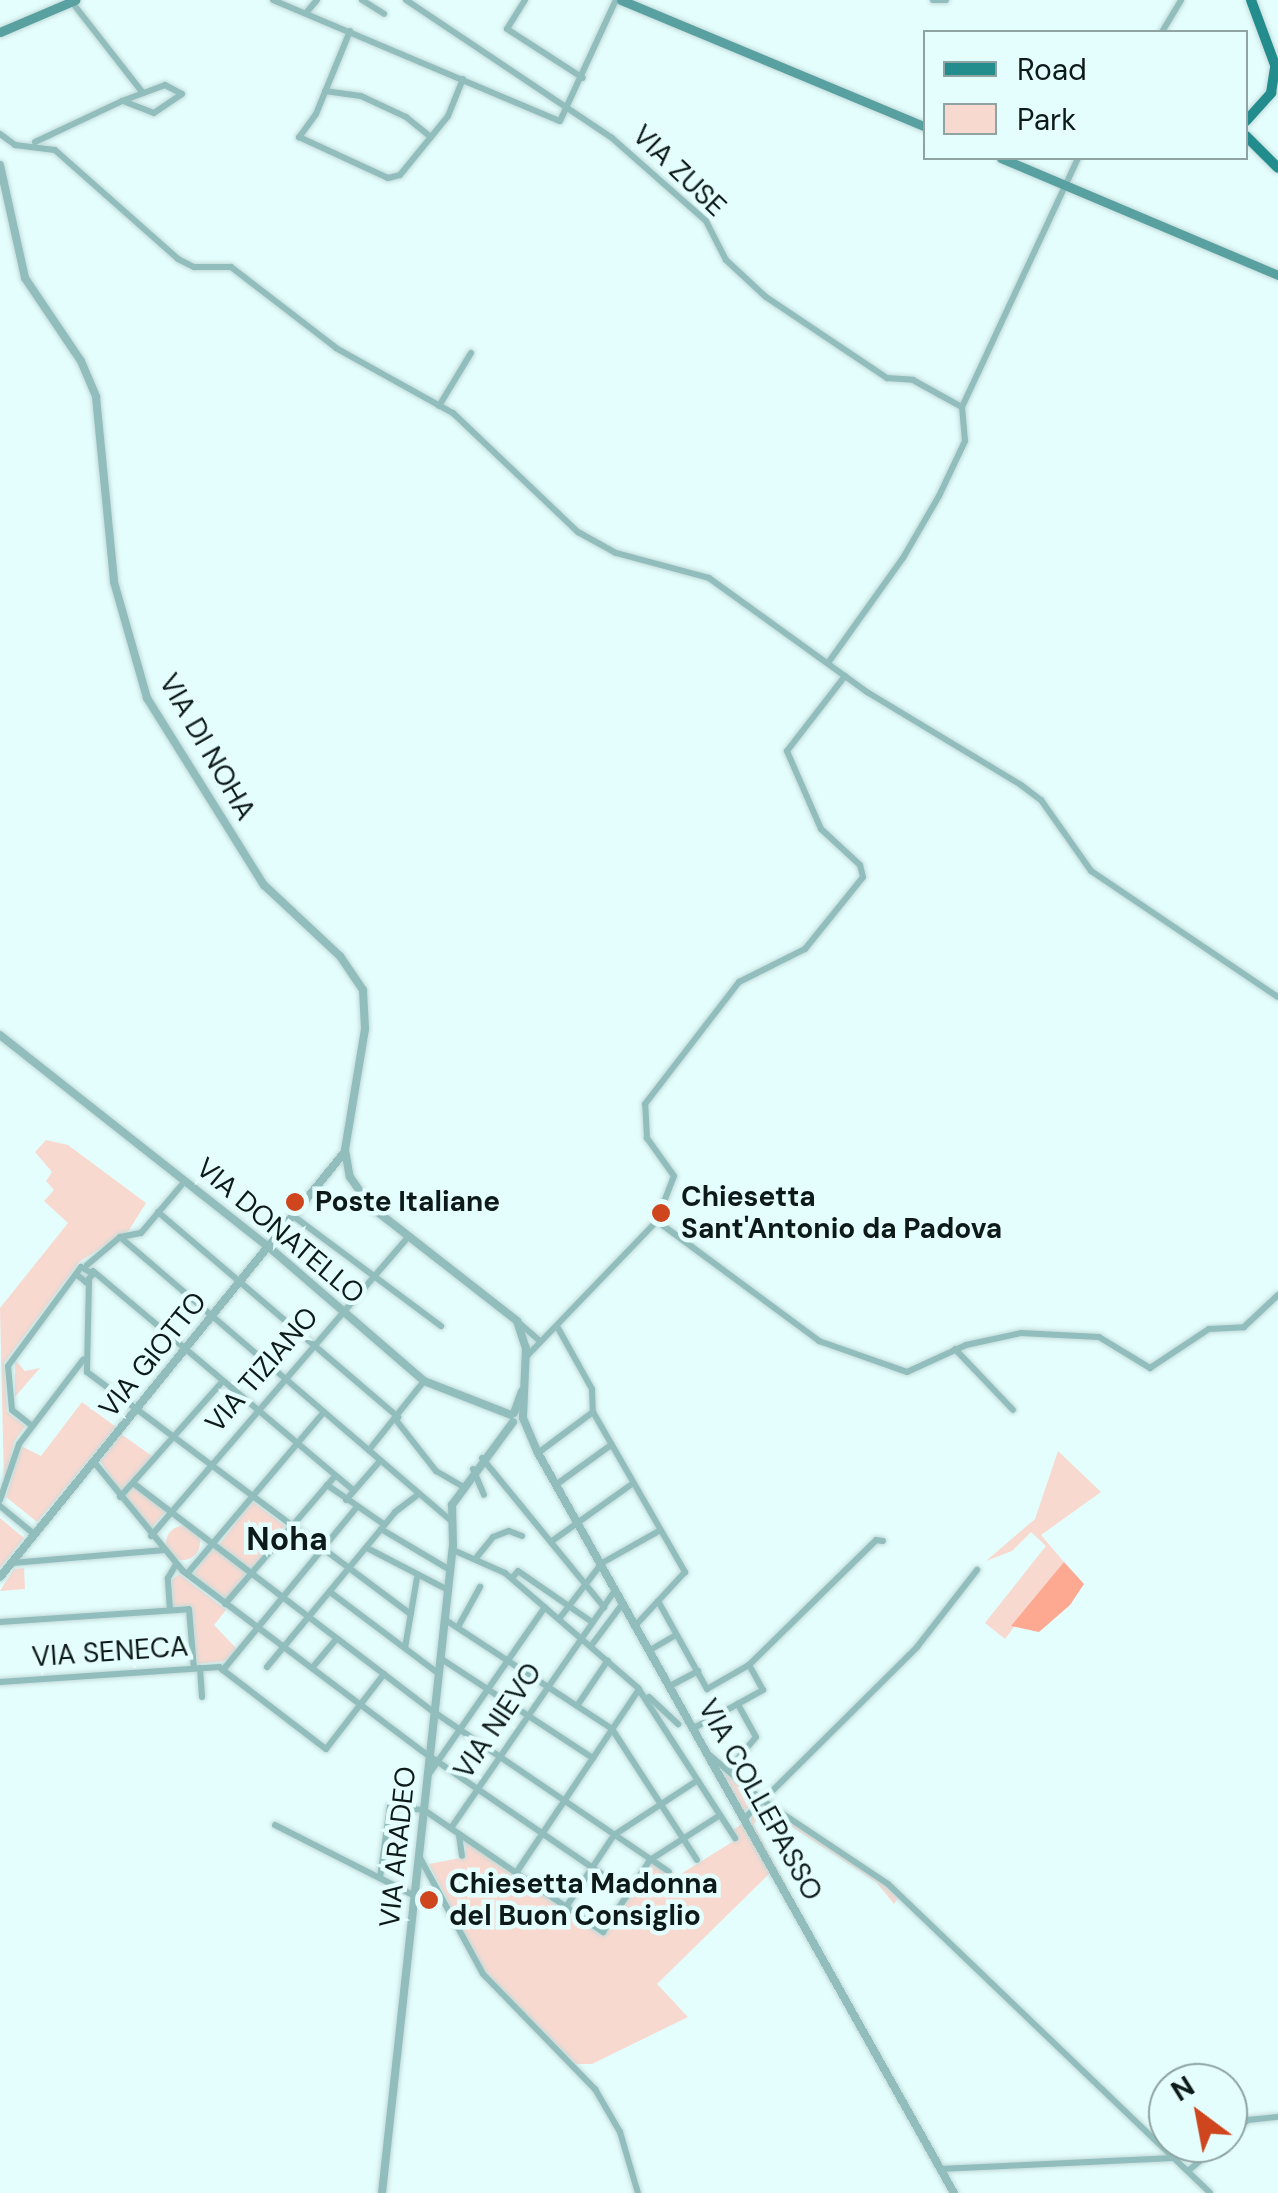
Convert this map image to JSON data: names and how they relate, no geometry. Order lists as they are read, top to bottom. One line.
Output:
{"streets":{"street":["VIA ZUSE","VIA DI NOHA","VIA DONATELLO","VIA GIOTTO","VIA TIZIANO","VIA SENECA","VIA NIEVO","VIA COLLEPASSO","VIA ARADEO"]},"crossings":[["VIA DI NOHA","VIA GIOTTO"],["VIA DONATELLO","VIA GIOTTO"],["VIA DONATELLO","VIA TIZIANO"],["VIA DONATELLO","VIA COLLEPASSO"],["VIA NIEVO","VIA COLLEPASSO"]],"districts":["Noha"],"places":["Poste Italiane","Chiesetta Sant'Antonio da Padova","Chiesetta Madonna del Buon Consiglio"],"legend":["Road","Park"],"north":"top left"}
